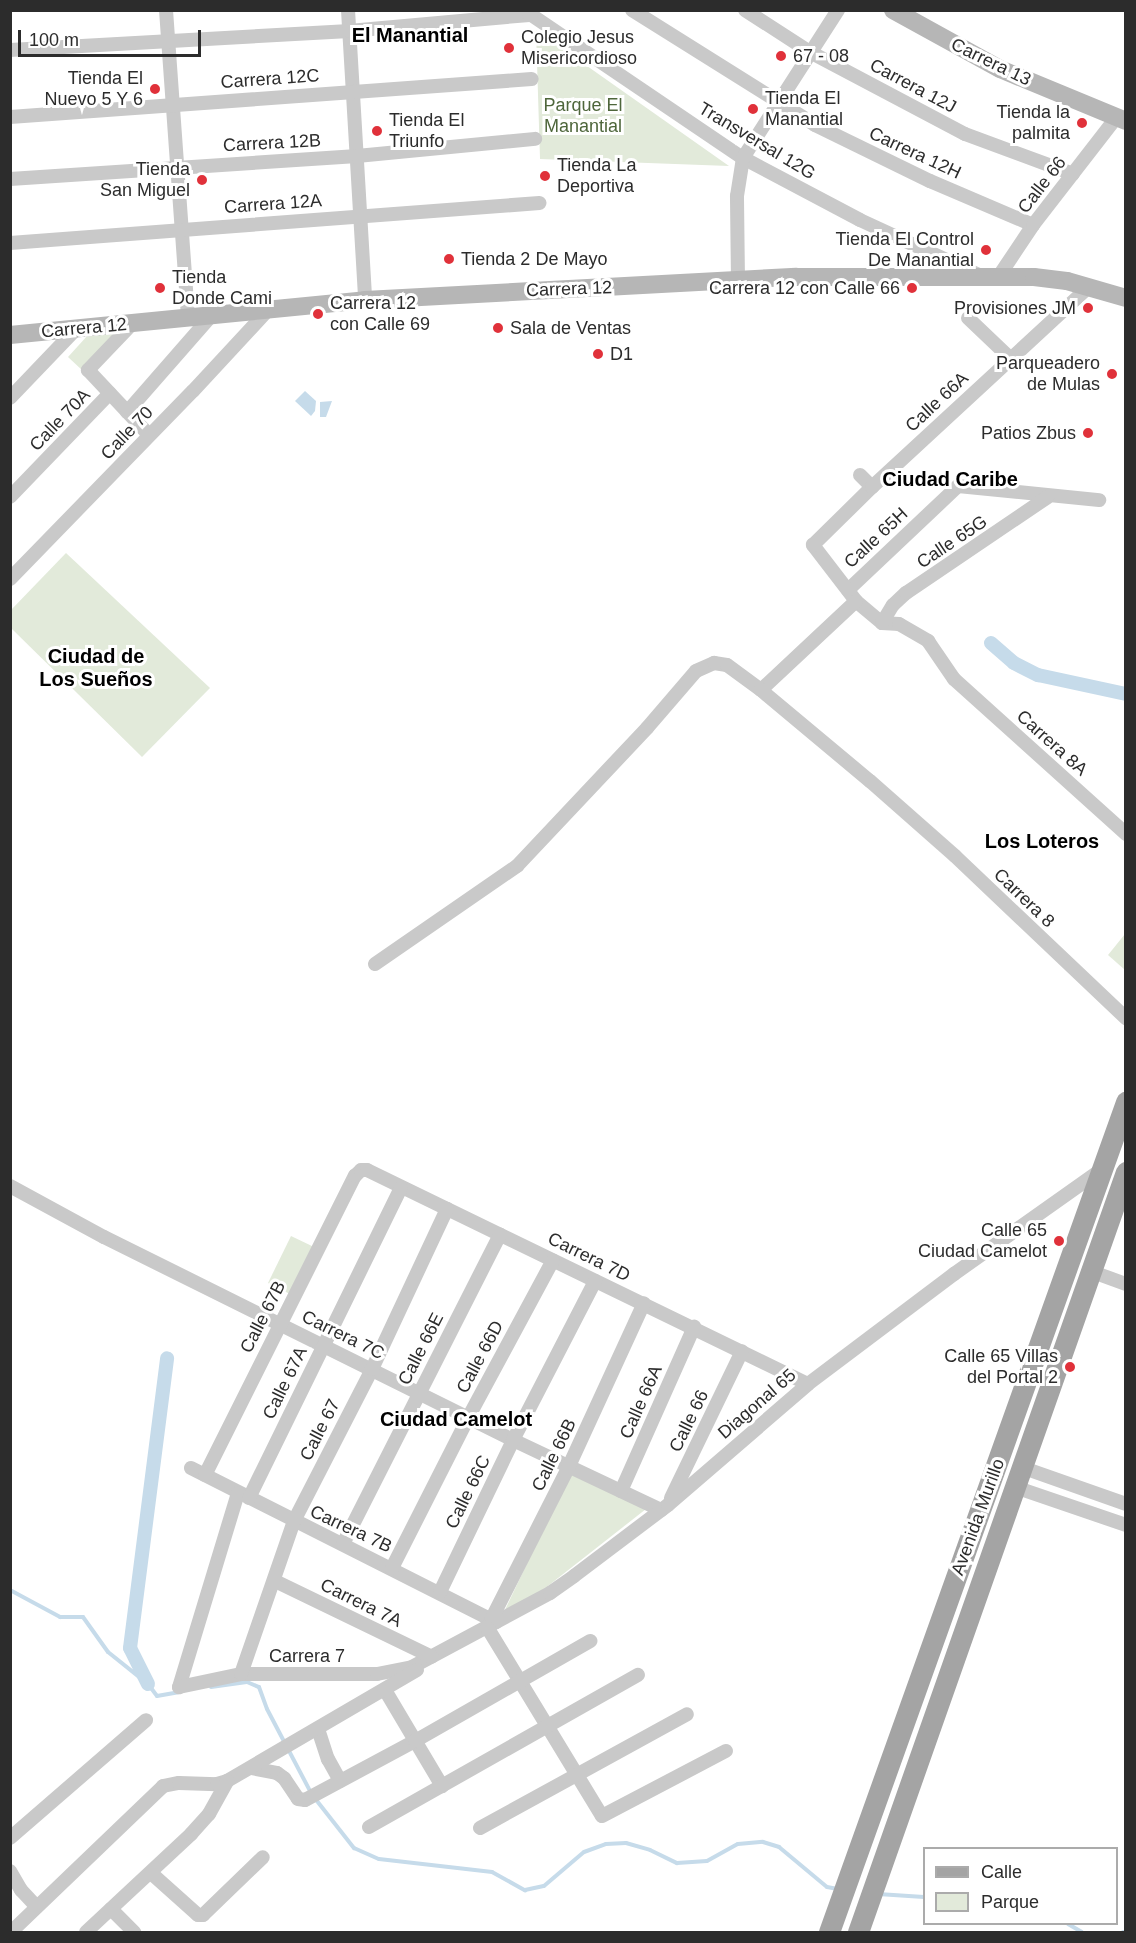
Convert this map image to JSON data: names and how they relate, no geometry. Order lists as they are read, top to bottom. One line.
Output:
{"streets":{"main road":["Carrera 13","Carrera 12","Avenida Murillo"],"street":["Carrera 12C","Carrera 12J","Transversal 12G","Carrera 12B","Carrera 12H","Calle 66","Carrera 12A","Calle 66A","Calle 70A","Calle 70","Calle 65H","Calle 65G","Carrera 8A","Carrera 8","Carrera 7D","Calle 67B","Carrera 7C","Calle 66E","Calle 66D","Calle 67A","Diagonal 65","Calle 67","Calle 66B","Calle 66C","Carrera 7B","Carrera 7A","Carrera 7"]},"crossings":[["Carrera 13","Calle 66"],["Carrera 12J","Calle 66"],["Transversal 12G","Calle 66"],["Transversal 12G","Carrera 12"],["Carrera 12H","Calle 66"],["Calle 66","Carrera 12"],["Calle 66","Carrera 7D"],["Calle 66","Carrera 7C"],["Calle 66","Diagonal 65"],["Carrera 12","Calle 66A"],["Carrera 12","Calle 70"],["Calle 66A","Calle 65H"],["Calle 66A","Carrera 7D"],["Calle 66A","Carrera 7C"],["Calle 65H","Calle 65G"],["Calle 65H","Carrera 8"],["Calle 65G","Carrera 8A"],["Carrera 7D","Calle 67B"],["Carrera 7D","Calle 66E"],["Carrera 7D","Calle 66D"],["Carrera 7D","Calle 67A"],["Carrera 7D","Diagonal 65"],["Carrera 7D","Calle 67"],["Carrera 7D","Calle 66B"],["Carrera 7D","Calle 66C"],["Calle 67B","Carrera 7C"],["Calle 67B","Carrera 7B"],["Carrera 7C","Calle 66E"],["Carrera 7C","Calle 66D"],["Carrera 7C","Calle 67A"],["Carrera 7C","Diagonal 65"],["Carrera 7C","Calle 67"],["Carrera 7C","Calle 66B"],["Carrera 7C","Calle 66C"],["Calle 66E","Carrera 7B"],["Calle 66D","Carrera 7B"],["Calle 67A","Carrera 7B"],["Calle 67A","Carrera 7"],["Diagonal 65","Calle 66B"],["Diagonal 65","Avenida Murillo"],["Diagonal 65","Carrera 7B"],["Diagonal 65","Carrera 7A"],["Diagonal 65","Carrera 7"],["Calle 67","Carrera 7B"],["Calle 67","Carrera 7A"],["Calle 67","Carrera 7"],["Calle 66B","Carrera 7B"],["Calle 66C","Carrera 7B"],["Carrera 7A","Carrera 7"]],"districts":["El Manantial","Ciudad Caribe","Ciudad de Los Sueños","Los Loteros","Ciudad Camelot"],"parks":["Parque El Manantial"],"places":["Colegio Jesus Misericordioso","67 - 08","Tienda El Nuevo 5 Y 6","Tienda El Manantial","Tienda la palmita","Tienda El Triunfo","Tienda La Deportiva","Tienda San Miguel","Tienda El Control De Manantial","Tienda 2 De Mayo","Tienda Donde Cami","Carrera 12 con Calle 66","Provisiones JM","Carrera 12 con Calle 69","Sala de Ventas","D1","Parqueadero de Mulas","Patios Zbus","Calle 65 Ciudad Camelot","Calle 65 Villas del Portal 2"],"legend":["Calle","Parque"],"scale_bar":"100 m"}
